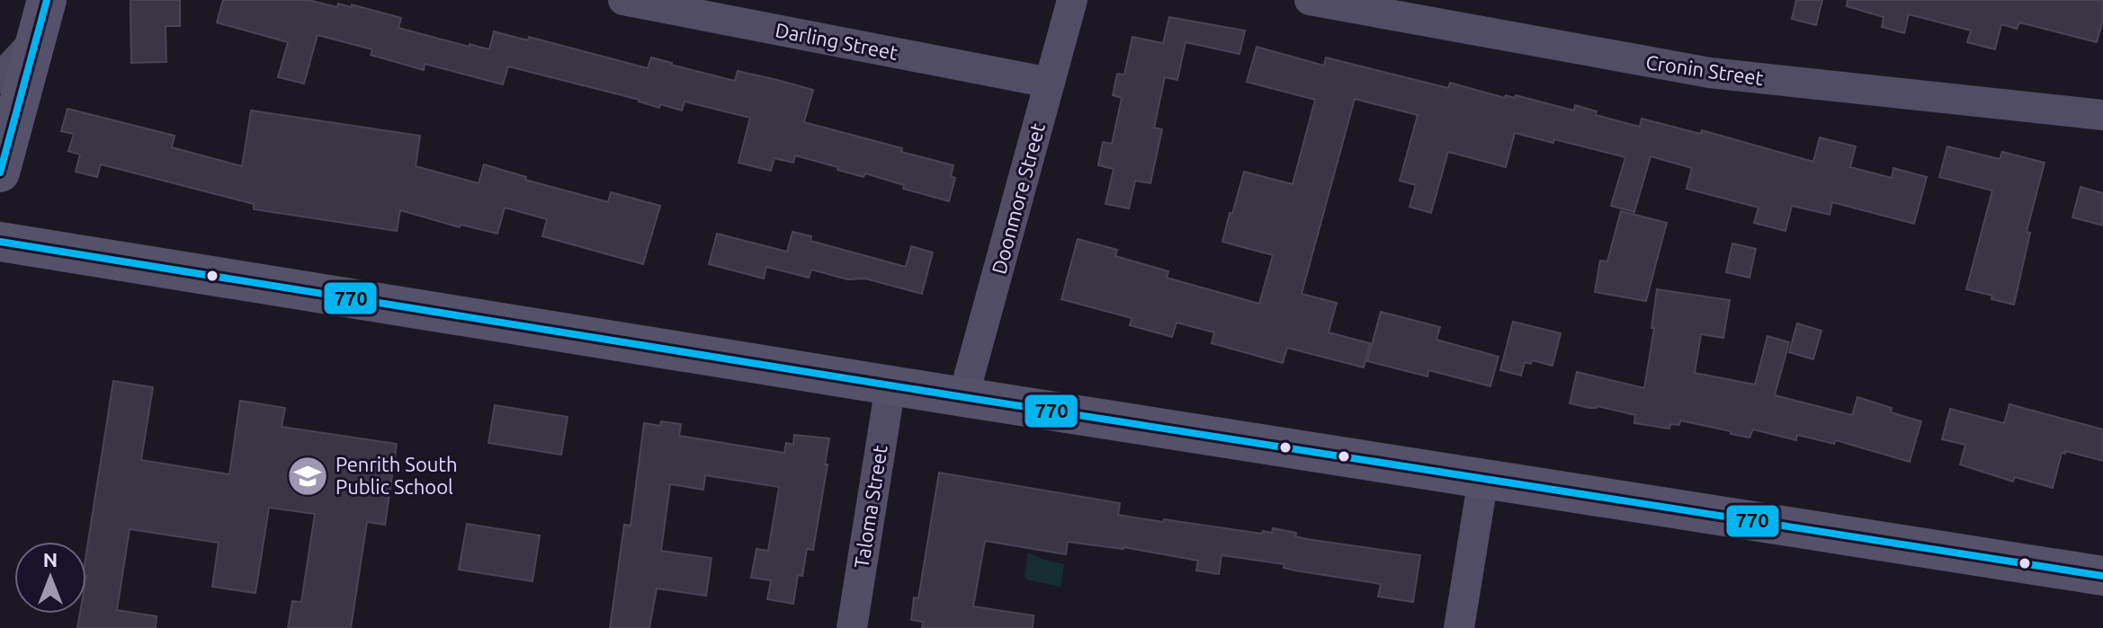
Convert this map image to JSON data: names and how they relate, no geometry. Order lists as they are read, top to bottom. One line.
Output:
{"streets":{"street":["Darling Street","Cronin Street","Doonmore Street","Taloma Street"]},"crossings":[["Darling Street","Doonmore Street"]],"places":{"school or university":["Penrith South Public School"]},"lines":["transit line 770"],"north":"top"}
